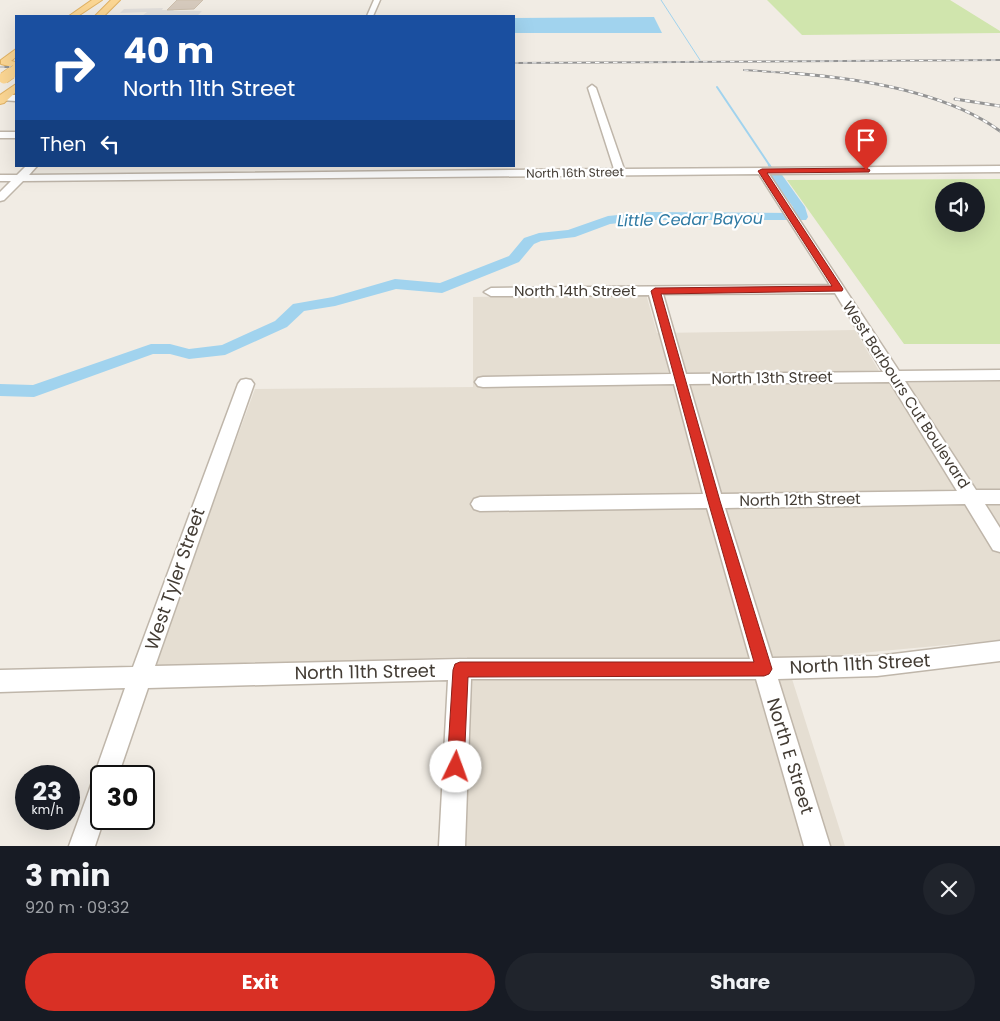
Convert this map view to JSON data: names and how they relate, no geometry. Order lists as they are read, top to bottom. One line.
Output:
{"streets":{"street":["North 16th Street","North 14th Street","North 13th Street","West Barbours Cut Boulevard","North 12th Street","West Tyler Street","North 11th Street","North E Street"]},"crossings":[["North 16th Street","West Barbours Cut Boulevard"],["North 14th Street","West Barbours Cut Boulevard"],["North 14th Street","North E Street"],["North 13th Street","West Barbours Cut Boulevard"],["North 13th Street","North E Street"],["West Barbours Cut Boulevard","North 12th Street"],["North 12th Street","North E Street"],["West Tyler Street","North 11th Street"],["North 11th Street","North E Street"]],"water":["Little Cedar Bayou"],"page":{"turn":["40 m","North 11th Street"],"then":"Then","speed":"23 km/h","limit":"30","heading":["3 min","920 m · 09:32"],"buttons":["Exit","Share"]}}
